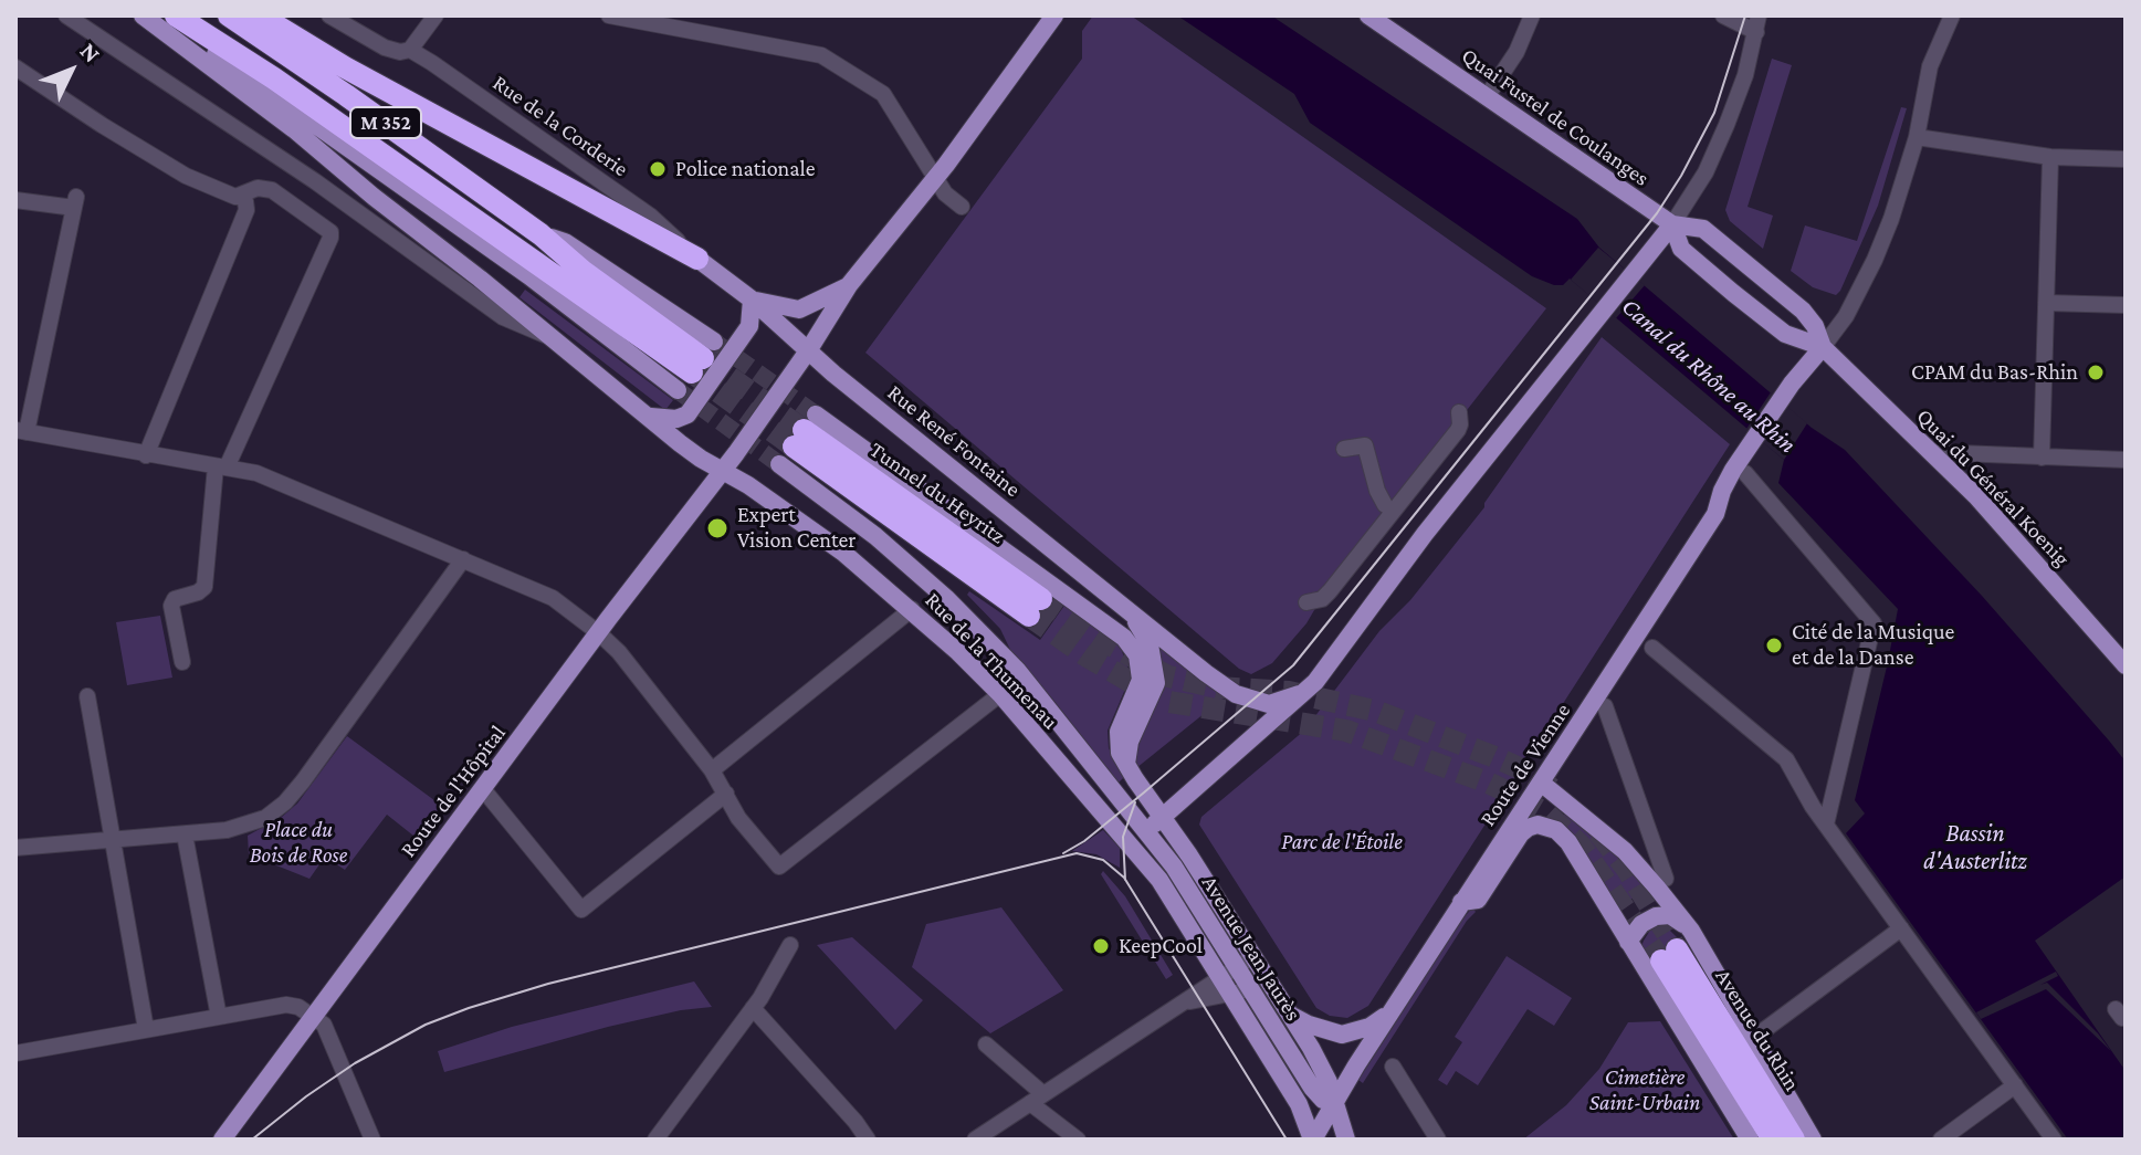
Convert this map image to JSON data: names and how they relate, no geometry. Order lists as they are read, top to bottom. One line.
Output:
{"streets":{"highway":["M 352","Tunnel du Heyritz","Avenue du Rhin"],"main road":["Quai Fustel de Coulanges","Rue de la Corderie","Rue René Fontaine","Quai du Général Koenig","Rue de la Thumenau","Route de Vienne","Route de l'Hôpital","Avenue Jean Jaurès"]},"crossings":[["Quai Fustel de Coulanges","Quai du Général Koenig"],["Rue de la Corderie","Rue René Fontaine"],["Rue René Fontaine","Route de l'Hôpital"],["Quai du Général Koenig","Route de Vienne"],["Tunnel du Heyritz","Avenue Jean Jaurès"],["Rue de la Thumenau","Route de l'Hôpital"],["Rue de la Thumenau","Avenue Jean Jaurès"],["Route de Vienne","Avenue Jean Jaurès"]],"water":["Canal du Rhône au Rhin","Bassin d'Austerlitz"],"parks":["Place du Bois de Rose","Parc de l'Étoile","Cimetière Saint-Urbain"],"places":["Police nationale","CPAM du Bas-Rhin","Expert Vision Center","Cité de la Musique et de la Danse","KeepCool"],"north":"top right"}
